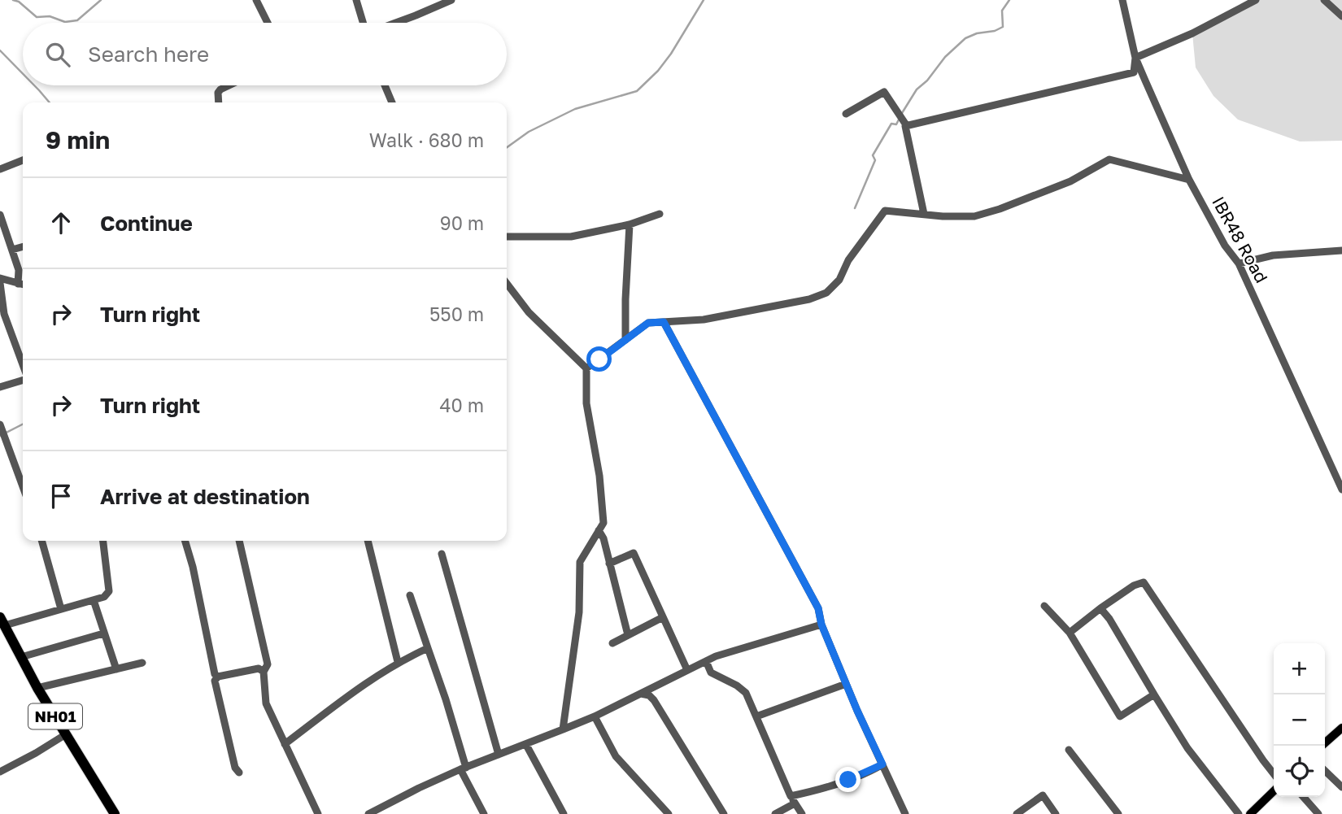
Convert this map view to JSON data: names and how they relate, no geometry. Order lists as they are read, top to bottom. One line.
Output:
{"streets":{"highway":["NH01"],"street":["IBR48 Road"]},"page":{"search":"Search here","heading":["9 min","Walk · 680 m"],"list":[["Continue","90 m"],["Turn right","550 m"],["Turn right","40 m"],"Arrive at destination"],"map_buttons":["+","−"]}}
